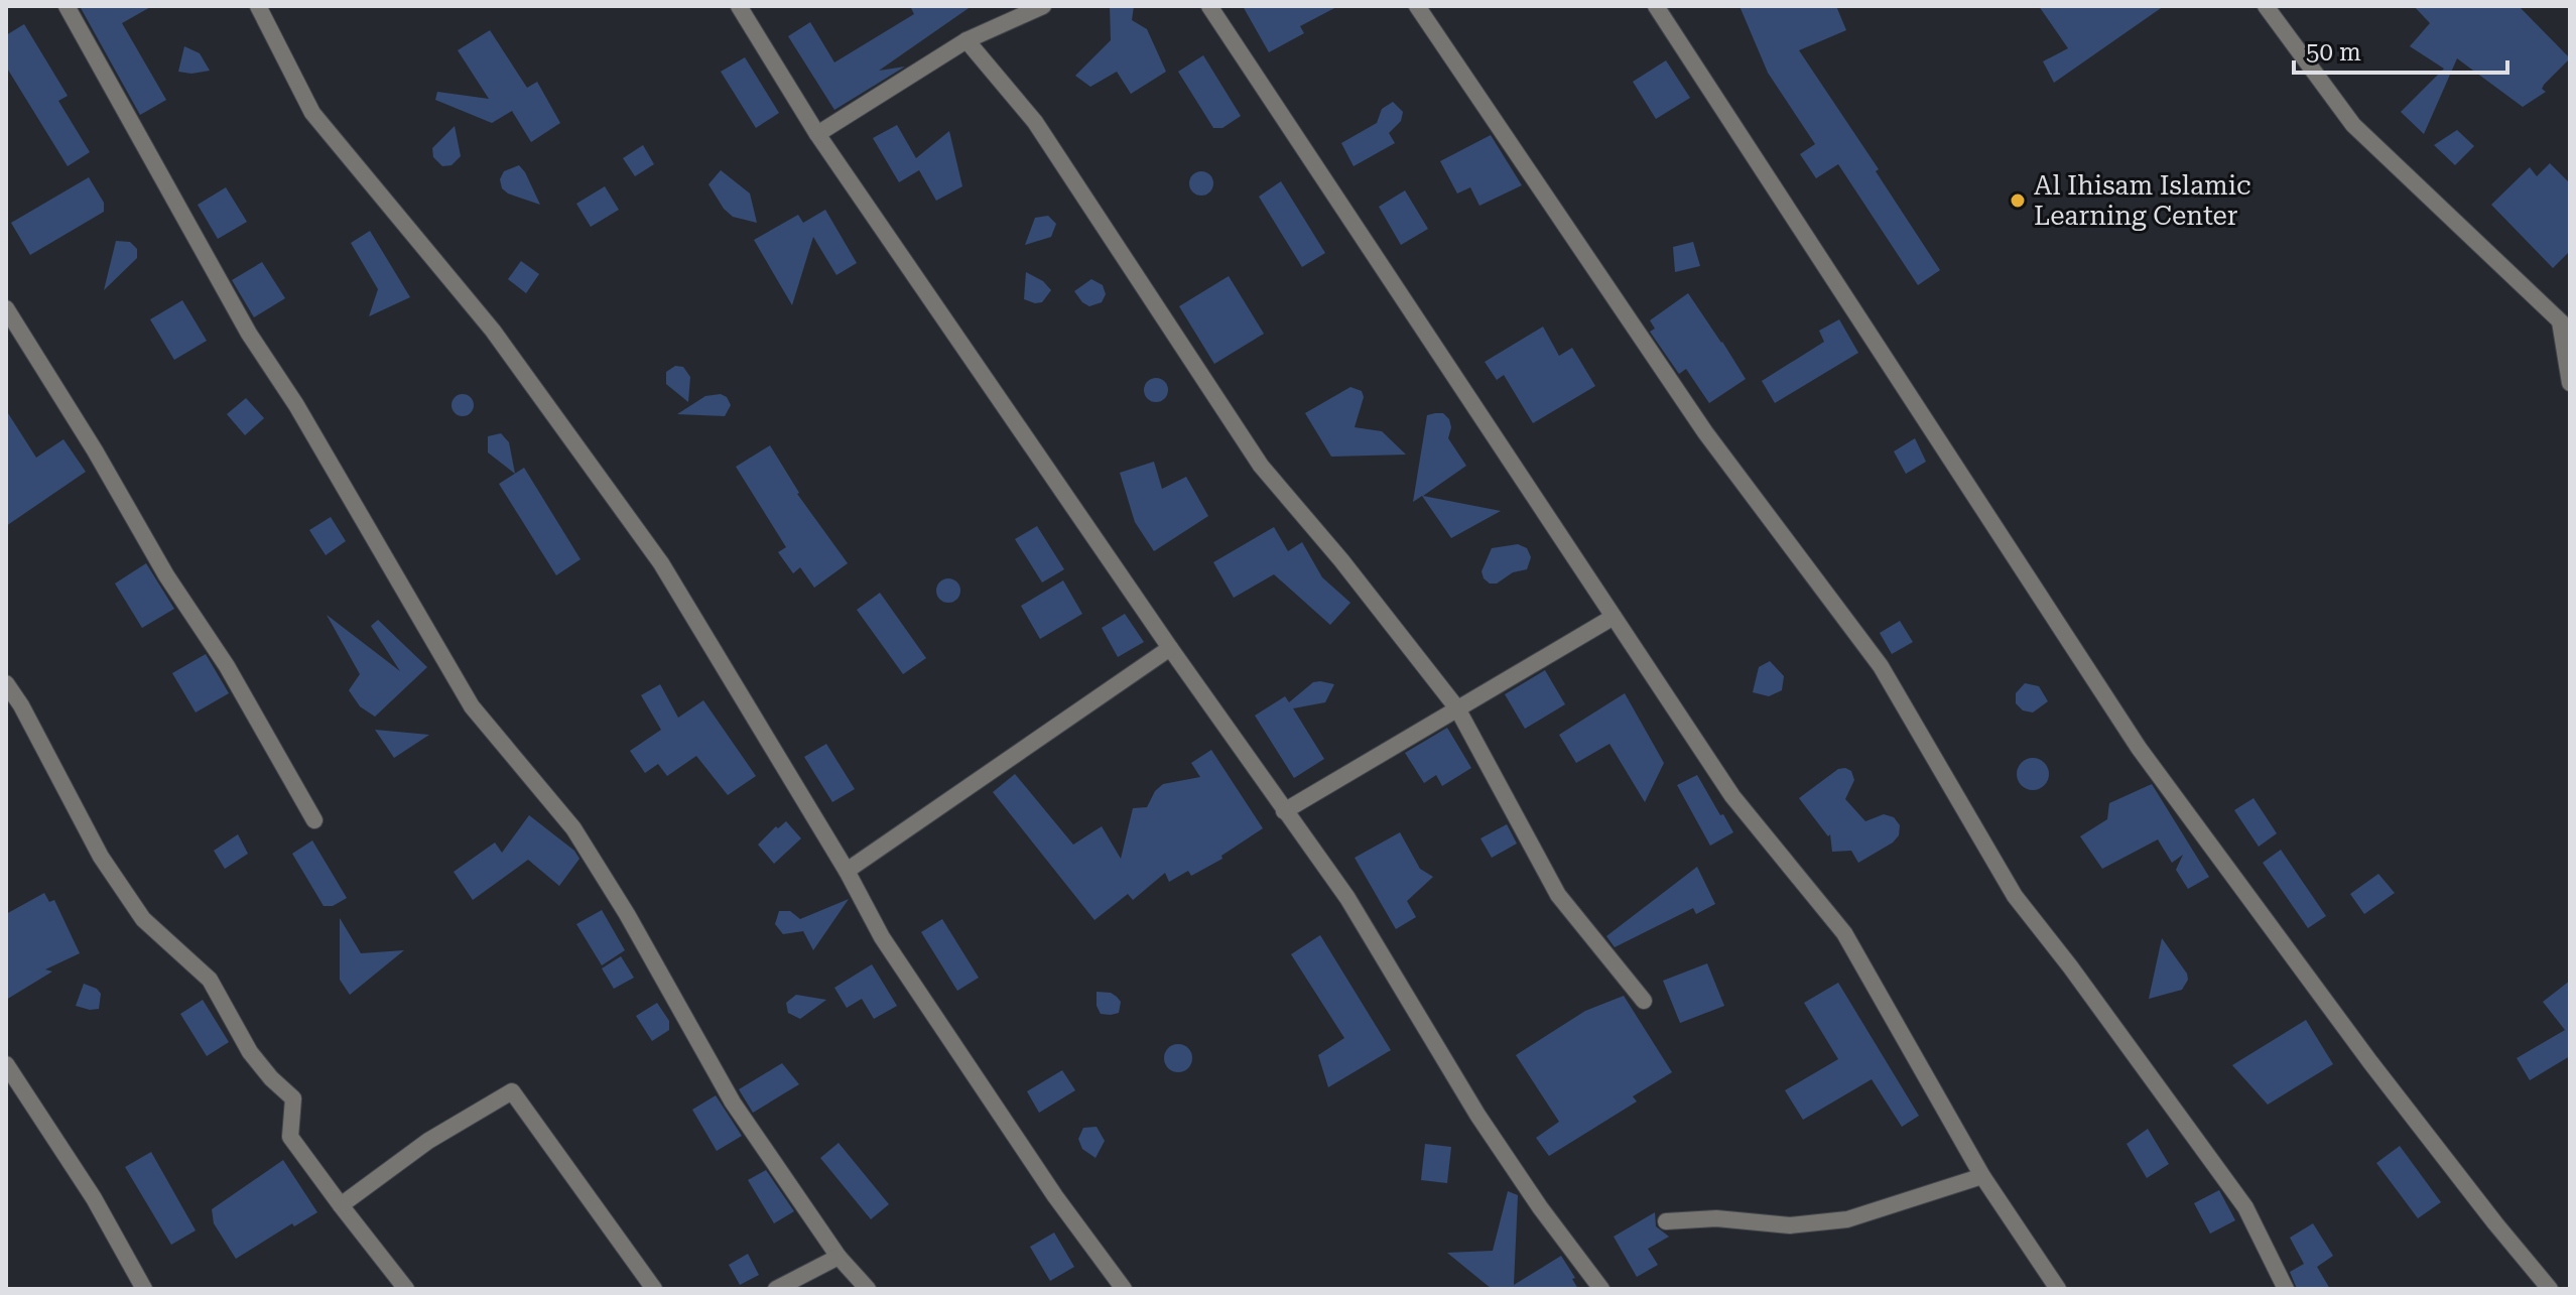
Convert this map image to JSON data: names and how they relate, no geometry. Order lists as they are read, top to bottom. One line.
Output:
{"places":["Al Ihisam Islamic Learning Center"],"scale_bar":"50 m"}
